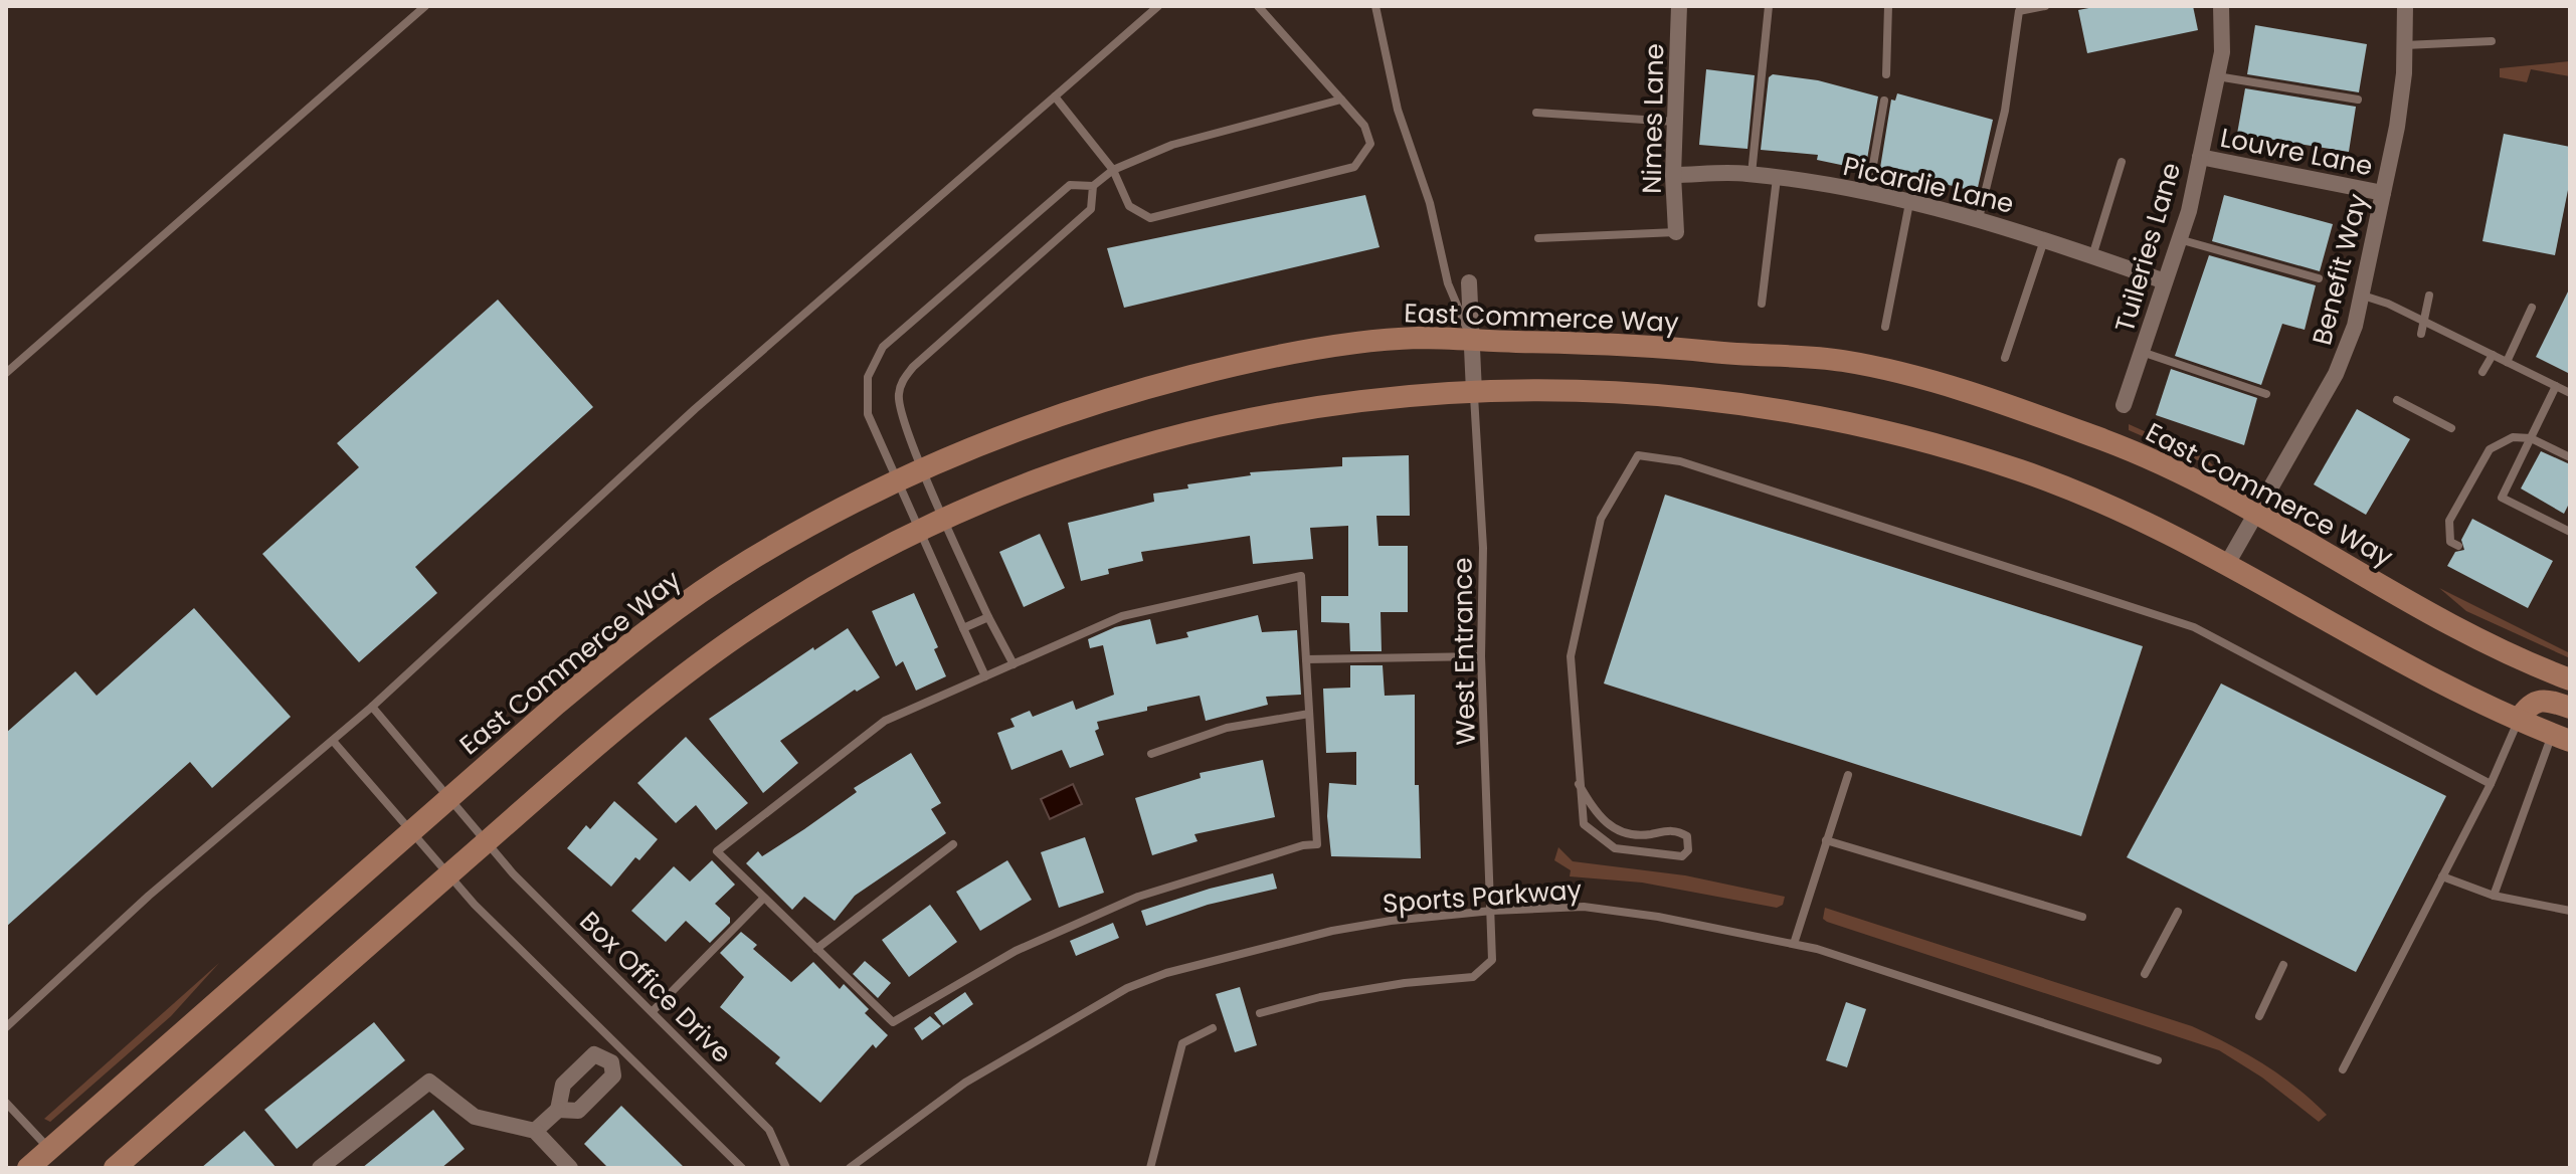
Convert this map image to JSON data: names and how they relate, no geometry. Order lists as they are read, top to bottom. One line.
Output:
{"streets":{"main road":["East Commerce Way"],"street":["Nimes Lane","Louvre Lane","Picardie Lane","Tuileries Lane","Benefit Way"],"lane":["West Entrance","Sports Parkway","Box Office Drive"]},"crossings":[["Nimes Lane","Picardie Lane"],["Louvre Lane","Tuileries Lane"],["Louvre Lane","Benefit Way"],["Picardie Lane","Tuileries Lane"],["Benefit Way","East Commerce Way"],["East Commerce Way","Box Office Drive"],["West Entrance","Sports Parkway"]]}
